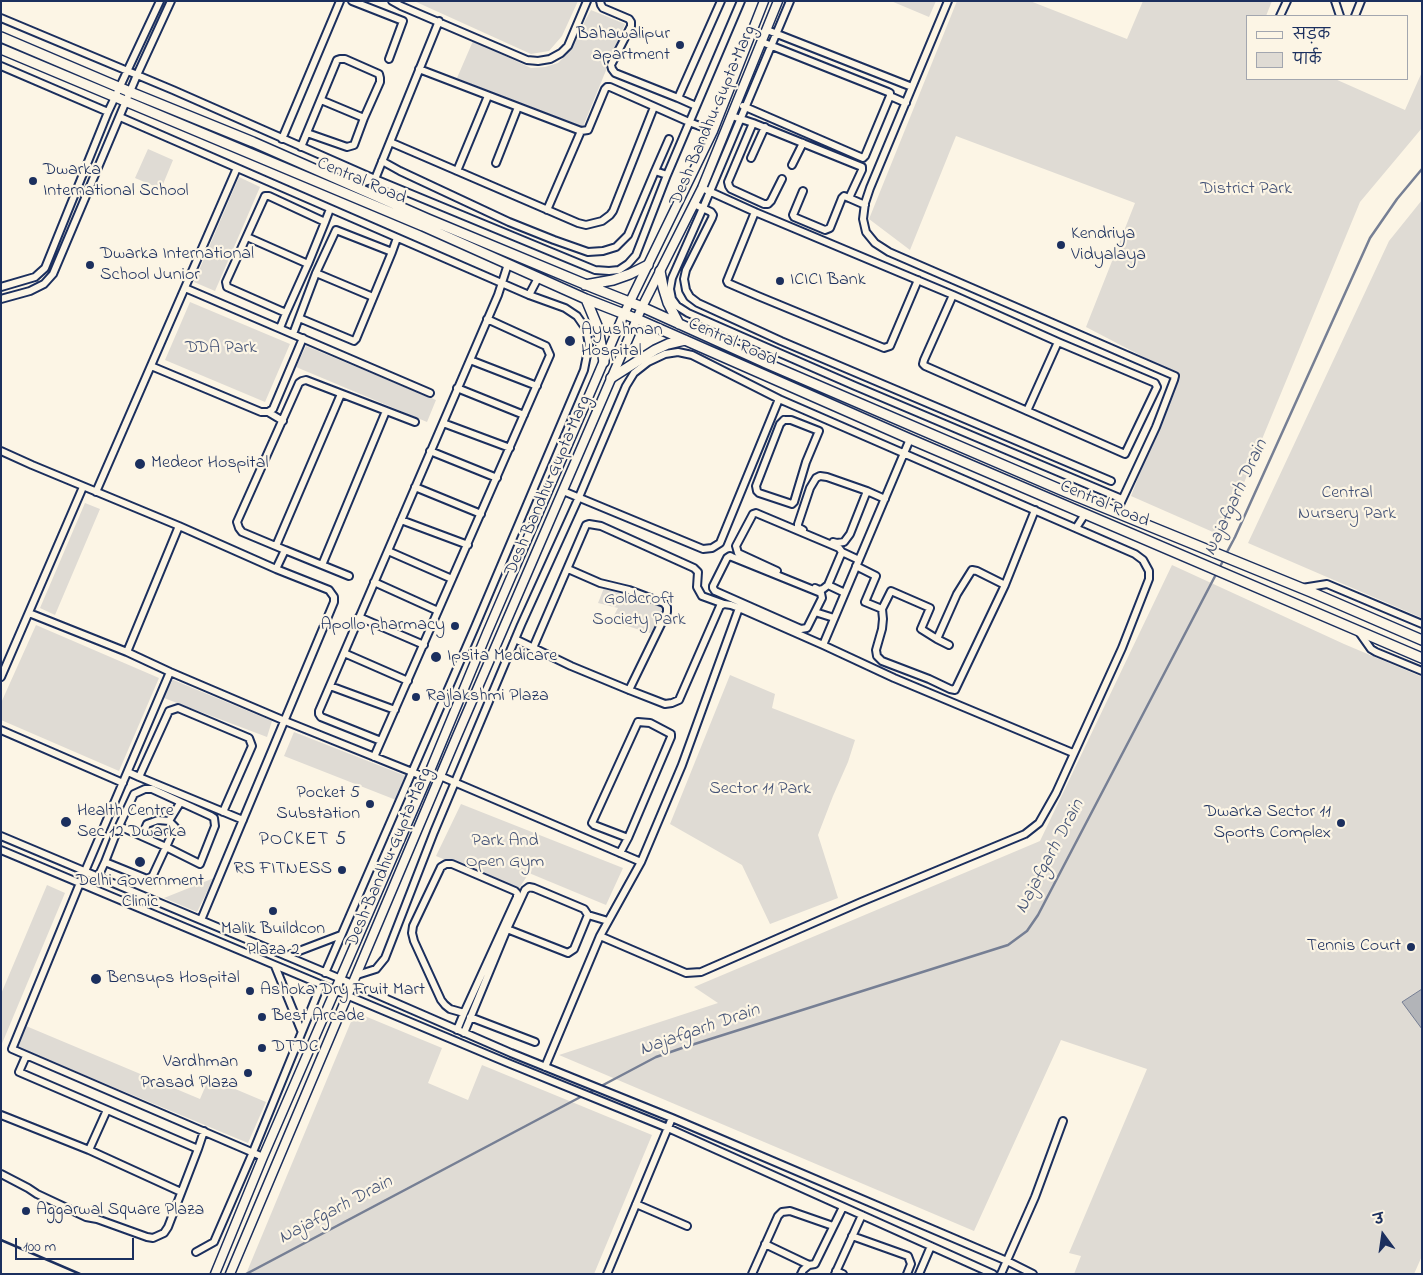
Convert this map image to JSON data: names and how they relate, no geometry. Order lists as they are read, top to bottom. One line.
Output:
{"streets":{"main road":["Central Road"],"street":["Desh Bandhu Gupta Marg"]},"crossings":[["Desh Bandhu Gupta Marg","Central Road"]],"districts":["POCKET 5"],"water":["Najafgarh Drain"],"parks":["District Park","DDA Park","Central Nursery Park","Goldcroft Society Park","Sector 11 Park","Park And Open Gym"],"places":["Bahawalipur apartment","Dwarka International School","Kendriya Vidyalaya","Dwarka International School Junior","ICICI Bank","Ayushman Hospital","Medeor Hospital","Apollo pharmacy","Ipsita Medicare","Rajlakshmi Plaza","Pocket 5 Substation","Health Centre Sec 12 Dwarka","Dwarka Sector 11 Sports Complex","Delhi Government Clinic","RS FITNESS","Malik Buildcon Plaza 2","Tennis Court","Bensups Hospital","Ashoka Dry Fruit Mart","Best Arcade","DTDC","Vardhman Prasad Plaza","Aggarwal Square Plaza"],"legend":["सड़क","पार्क"],"scale_bar":"100 m","north":"top"}
